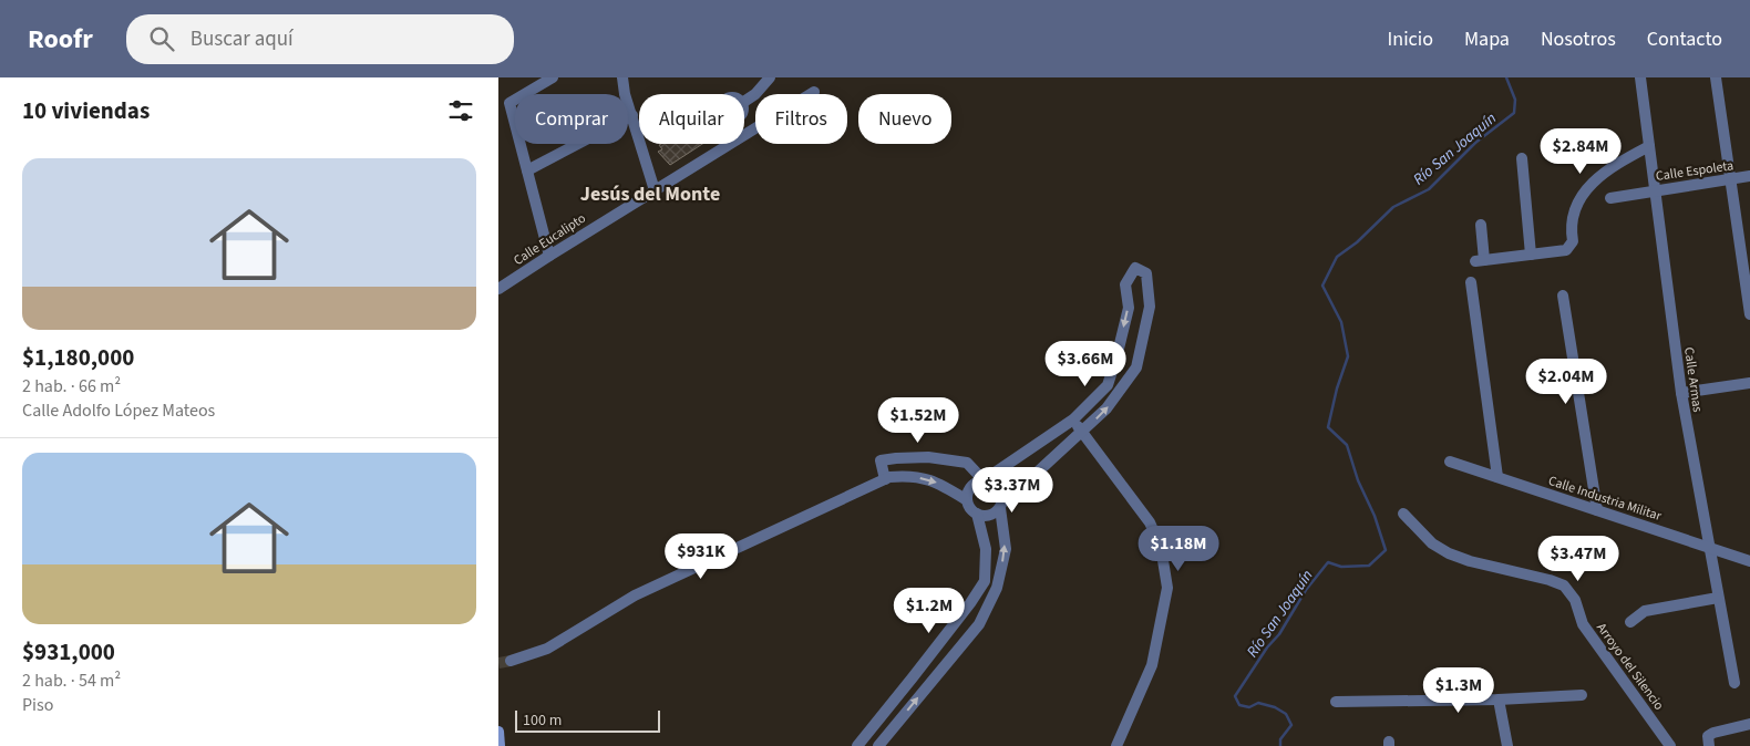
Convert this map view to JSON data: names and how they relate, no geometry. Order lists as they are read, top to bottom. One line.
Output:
{"streets":{"street":["Calle Espoleta","Calle Eucalipto","Calle Armas","Calle Industria Militar","Arroyo del Silencio"]},"crossings":[["Calle Espoleta","Calle Armas"],["Calle Armas","Calle Industria Militar"]],"districts":["Jesús del Monte"],"water":["Río San Joaquín"],"scale_bar":"100 m","page":{"header":"Roofr","search":"Buscar aquí","nav":["Inicio","Mapa","Nosotros","Contacto"],"heading":"10 viviendas","chip":["Comprar","Alquilar","Filtros","Nuevo"],"price":["$2.84M","$3.66M","$2.04M","$1.52M","$3.37M","$1.18M","$931K","$3.47M","$1.2M","$1.3M"],"list":[{"name":"$1,180,000","note":"2 hab. · 66 m² · Calle Adolfo López Mateos"},{"name":"$931,000","note":"2 hab. · 54 m² · Piso"}],"scale":"100 m"}}
